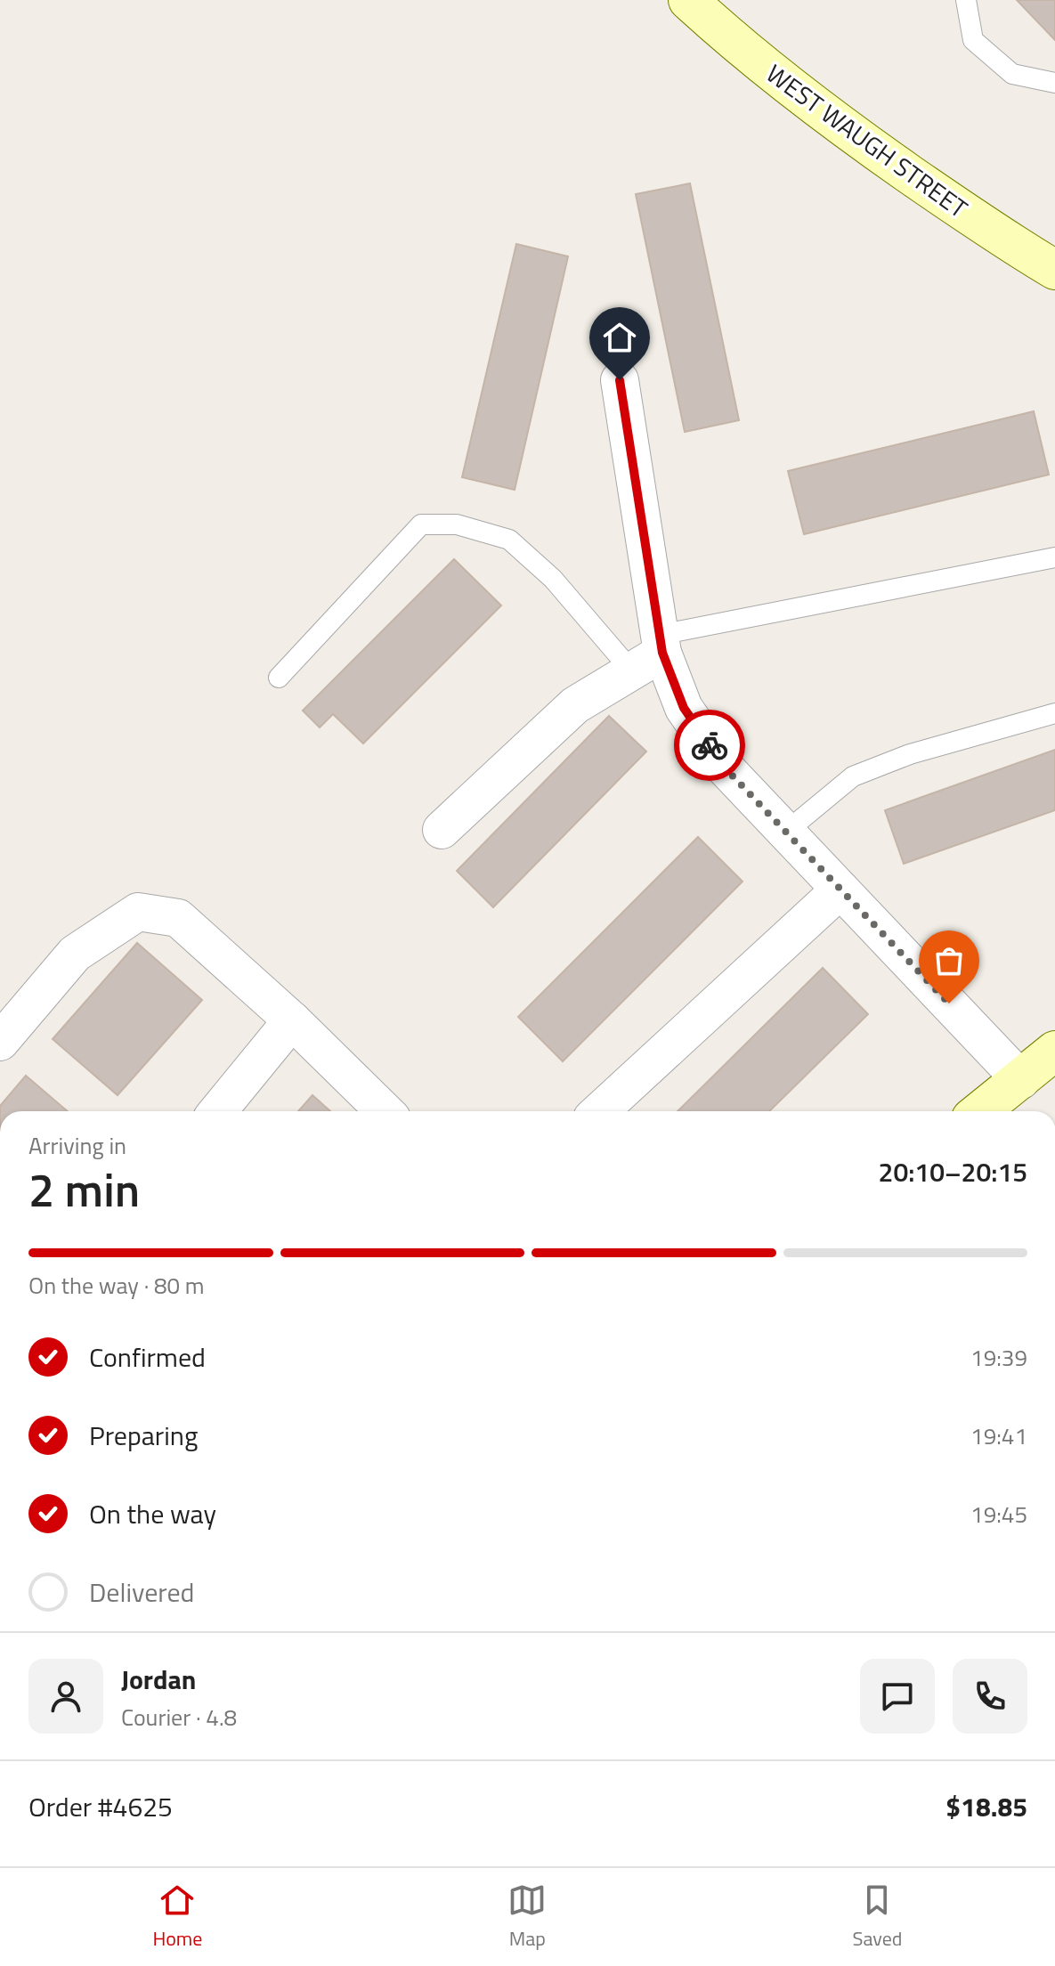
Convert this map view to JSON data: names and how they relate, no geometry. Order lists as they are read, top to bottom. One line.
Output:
{"streets":{"street":["WEST WAUGH STREET"]},"page":{"heading":["2 min","Arriving in","20:10–20:15"],"panel":["Jordan","Courier · 4.8","Order #4625","$18.85"],"bar":"On the way · 80 m","list":[["Confirmed","19:39"],["Preparing","19:41"],["On the way","19:45"],"Delivered"],"tabs":["Home","Map","Saved"]}}
